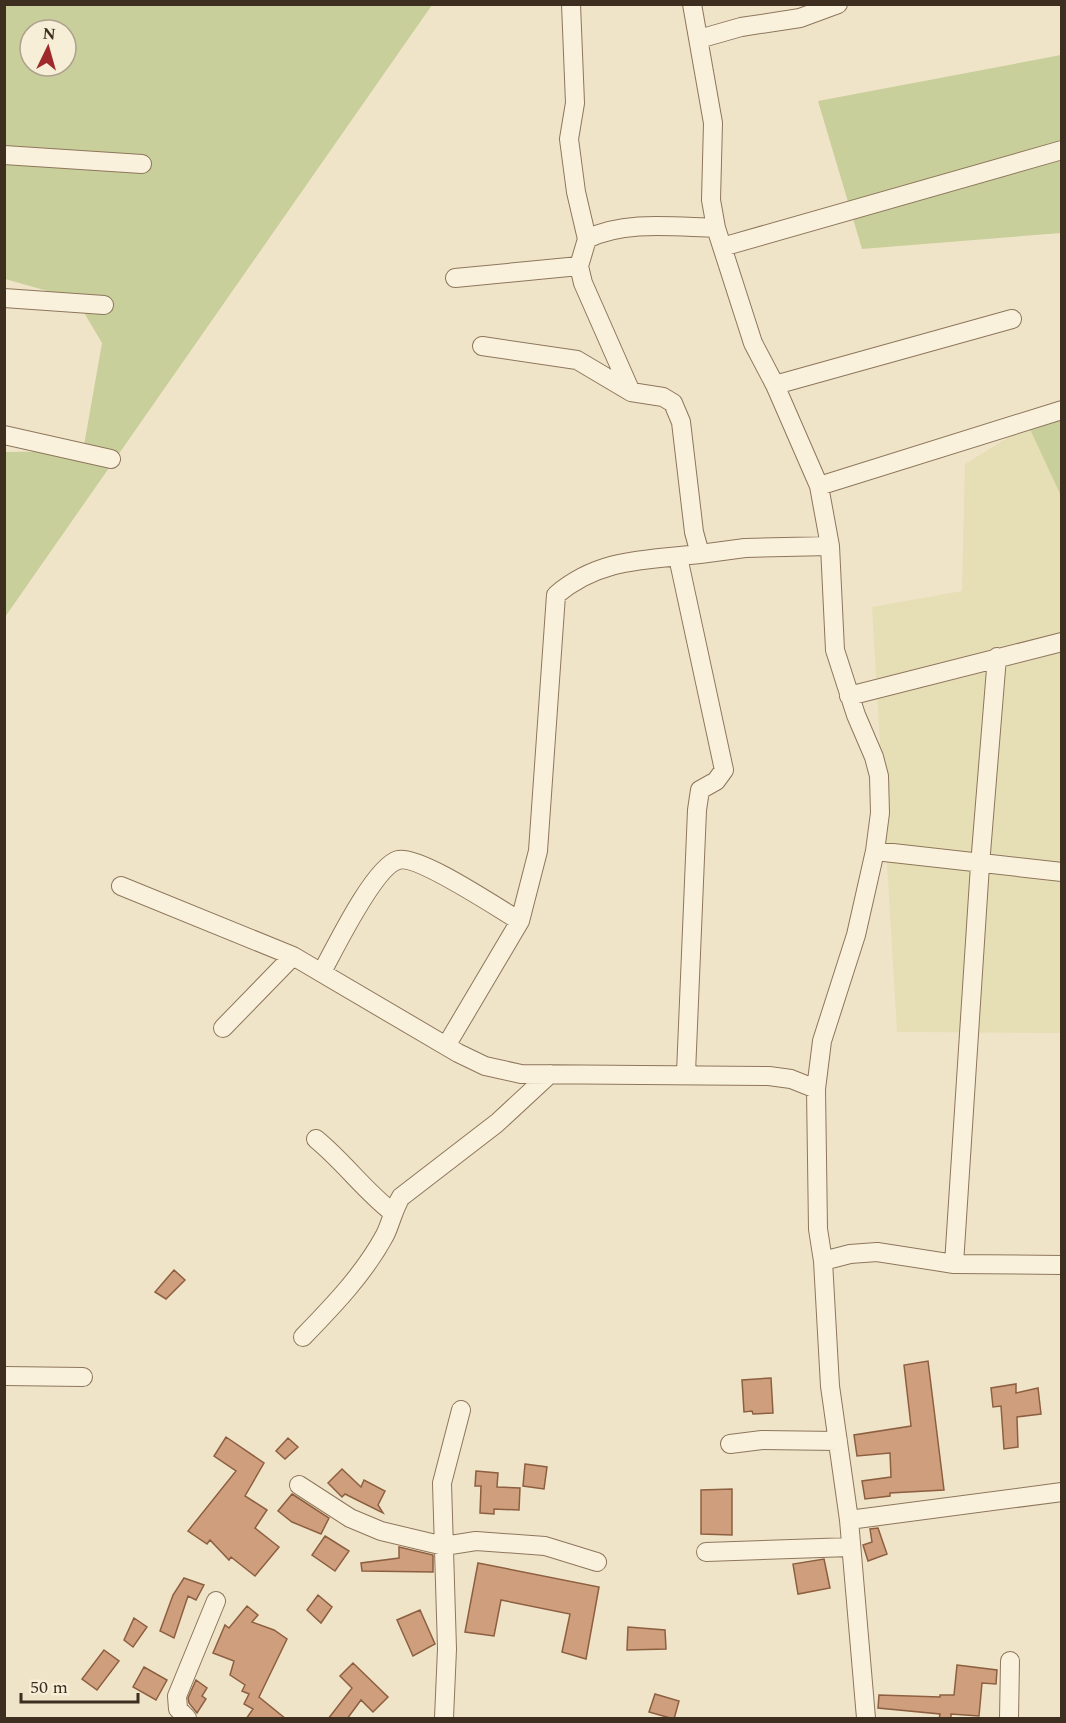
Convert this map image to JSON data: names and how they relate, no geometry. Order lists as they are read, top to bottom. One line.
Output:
{"scale_bar":"50 m","north":"top"}
